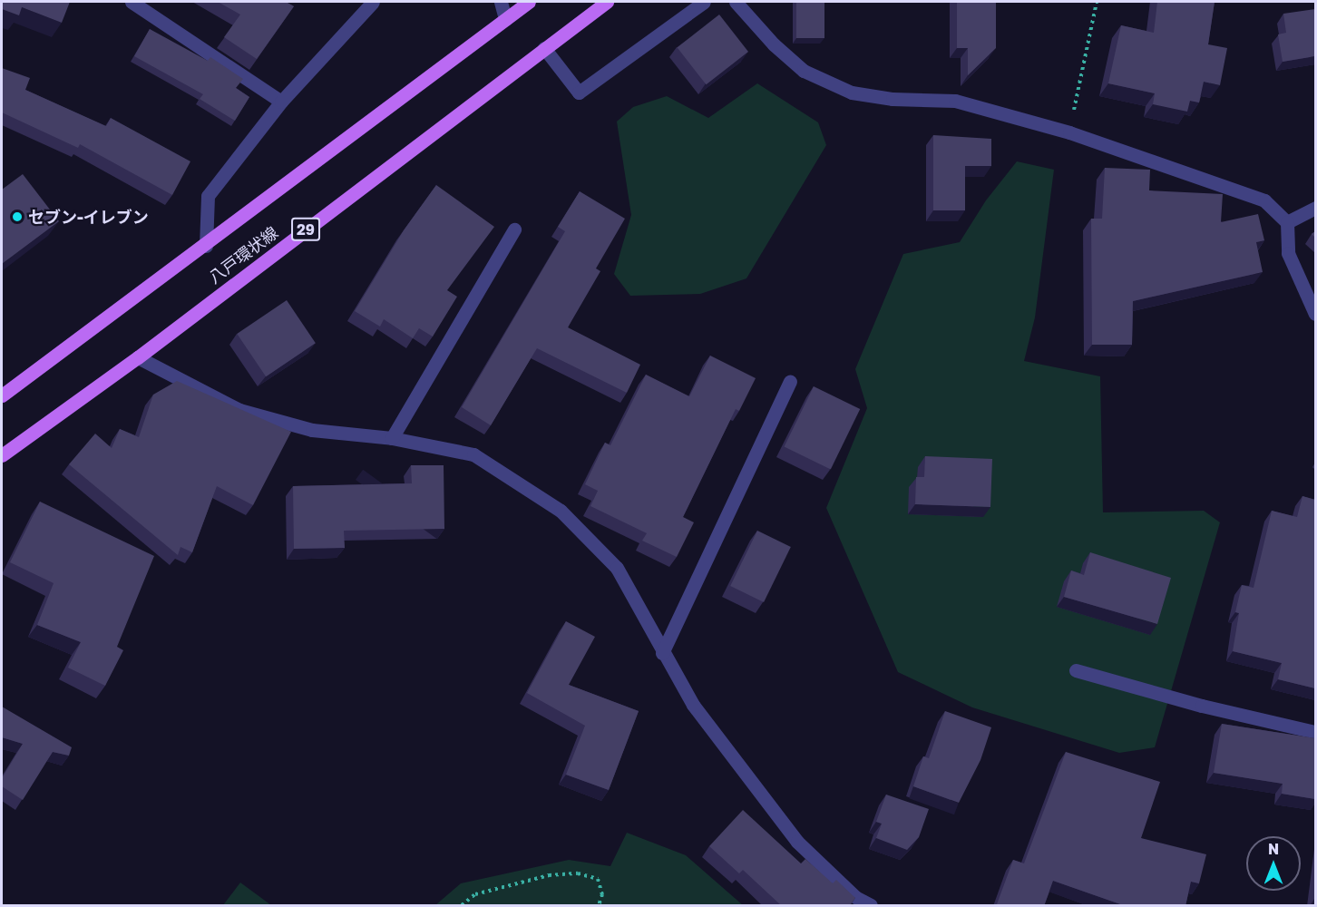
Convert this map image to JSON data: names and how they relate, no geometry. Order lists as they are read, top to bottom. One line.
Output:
{"streets":{"main road":["29","八戸環状線"]},"places":["セブン-イレブン"],"north":"top"}
